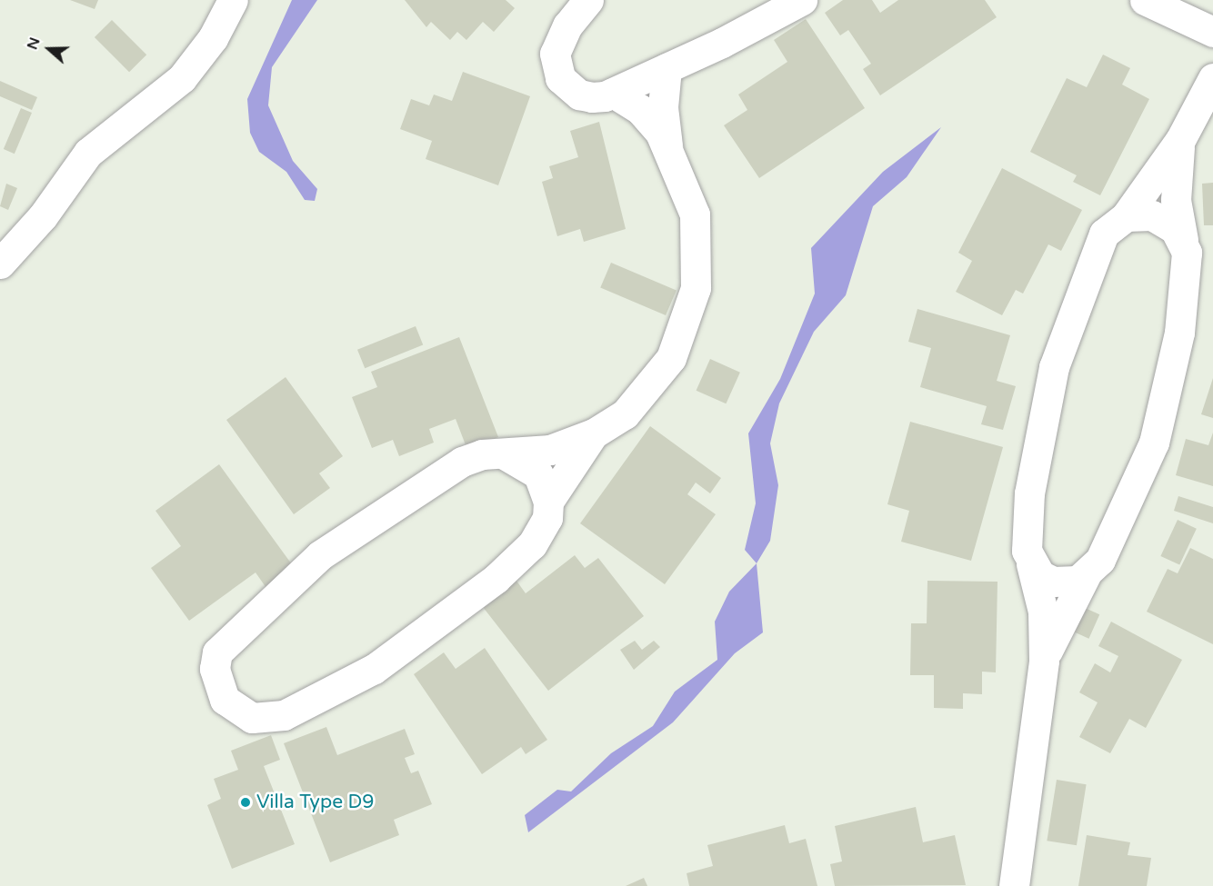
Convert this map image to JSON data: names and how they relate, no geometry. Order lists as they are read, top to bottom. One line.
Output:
{"places":["Villa Type D9"],"north":"left"}
